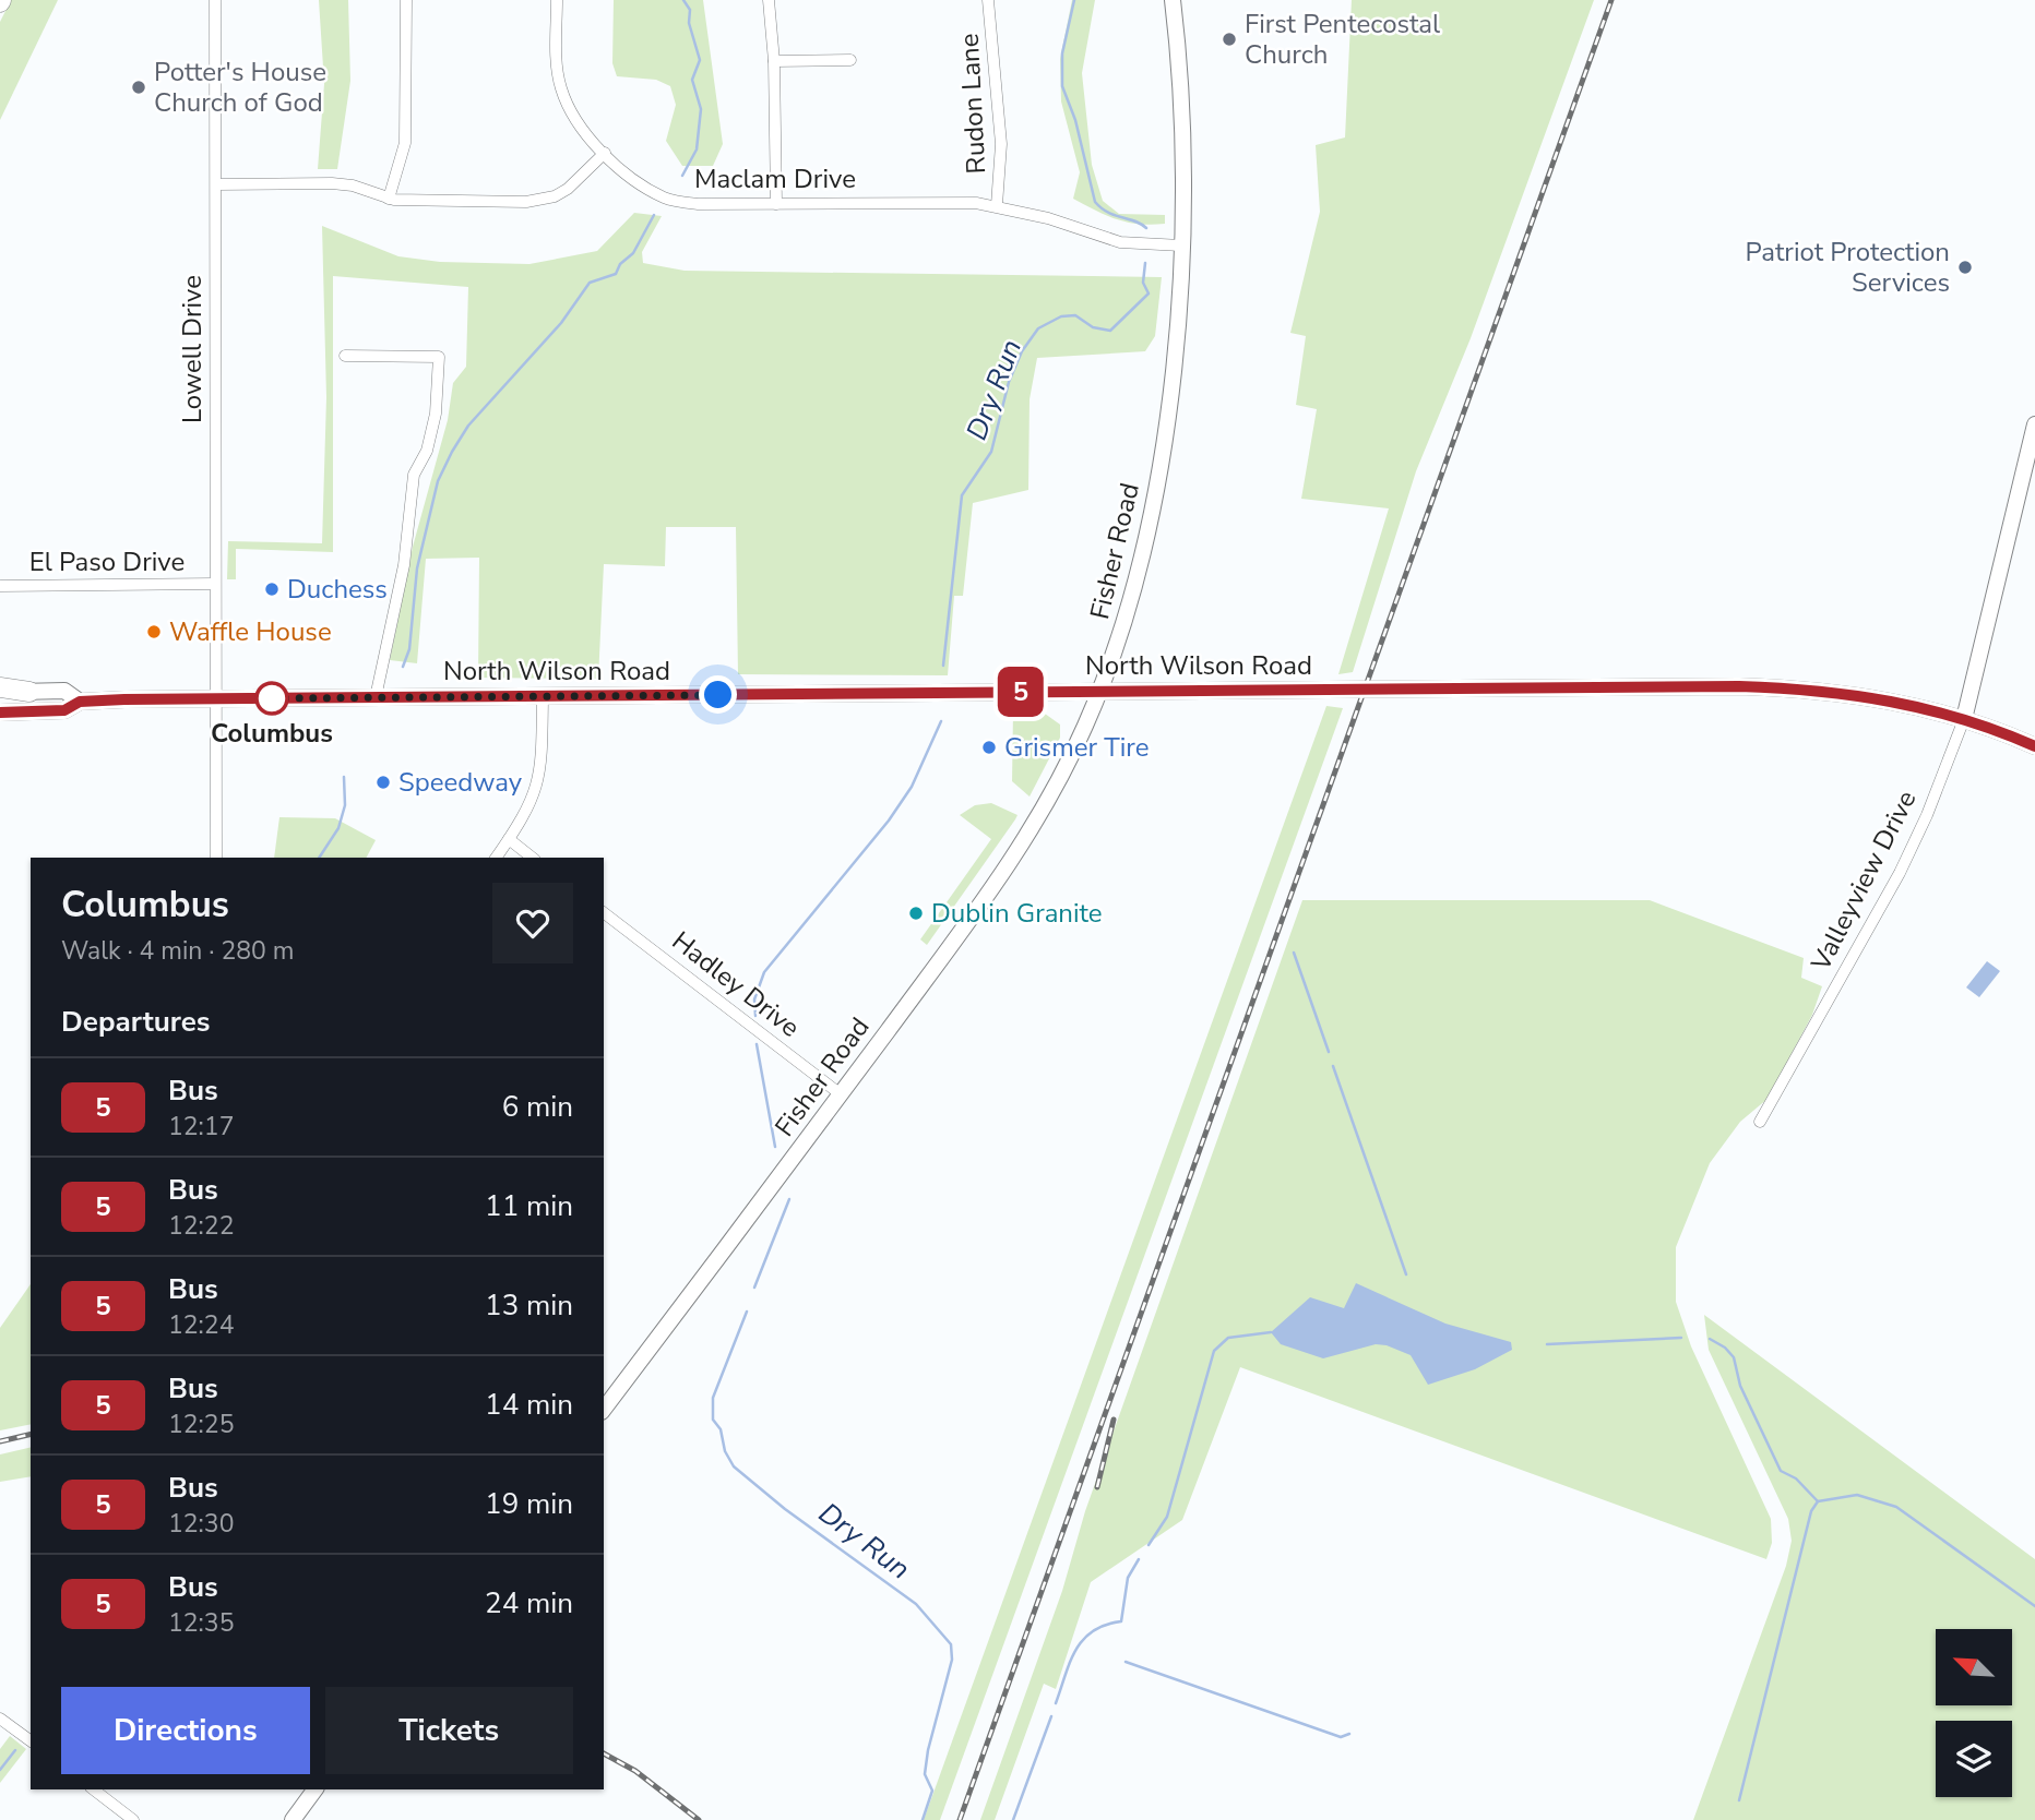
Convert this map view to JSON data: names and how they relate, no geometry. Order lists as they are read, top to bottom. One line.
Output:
{"streets":{"main road":["Fisher Road","North Wilson Road","Valleyview Drive"],"street":["Rudon Lane","Maclam Drive","Lowell Drive","El Paso Drive","Hadley Drive"]},"crossings":[["Rudon Lane","Maclam Drive"],["Maclam Drive","Fisher Road"],["Lowell Drive","El Paso Drive"],["Lowell Drive","North Wilson Road"],["Fisher Road","North Wilson Road"],["Fisher Road","Hadley Drive"],["North Wilson Road","Valleyview Drive"]],"water":["Dry Run"],"places":["First Pentecostal Church","Potter's House Church of God","Patriot Protection Services","Duchess","Waffle House","Columbus","Grismer Tire","Speedway","Dublin Granite"],"lines":["bus line 5"],"north":"top left","page":{"on_map":"5","heading":[["Columbus","Walk · 4 min · 280 m"],"Departures"],"list":[{"mark":"5","name":"Bus","note":"12:17","value":"6 min"},{"mark":"5","name":"Bus","note":"12:22","value":"11 min"},{"mark":"5","name":"Bus","note":"12:24","value":"13 min"},{"mark":"5","name":"Bus","note":"12:25","value":"14 min"},{"mark":"5","name":"Bus","note":"12:30","value":"19 min"},{"mark":"5","name":"Bus","note":"12:35","value":"24 min"}],"buttons":["Directions","Tickets"]}}
